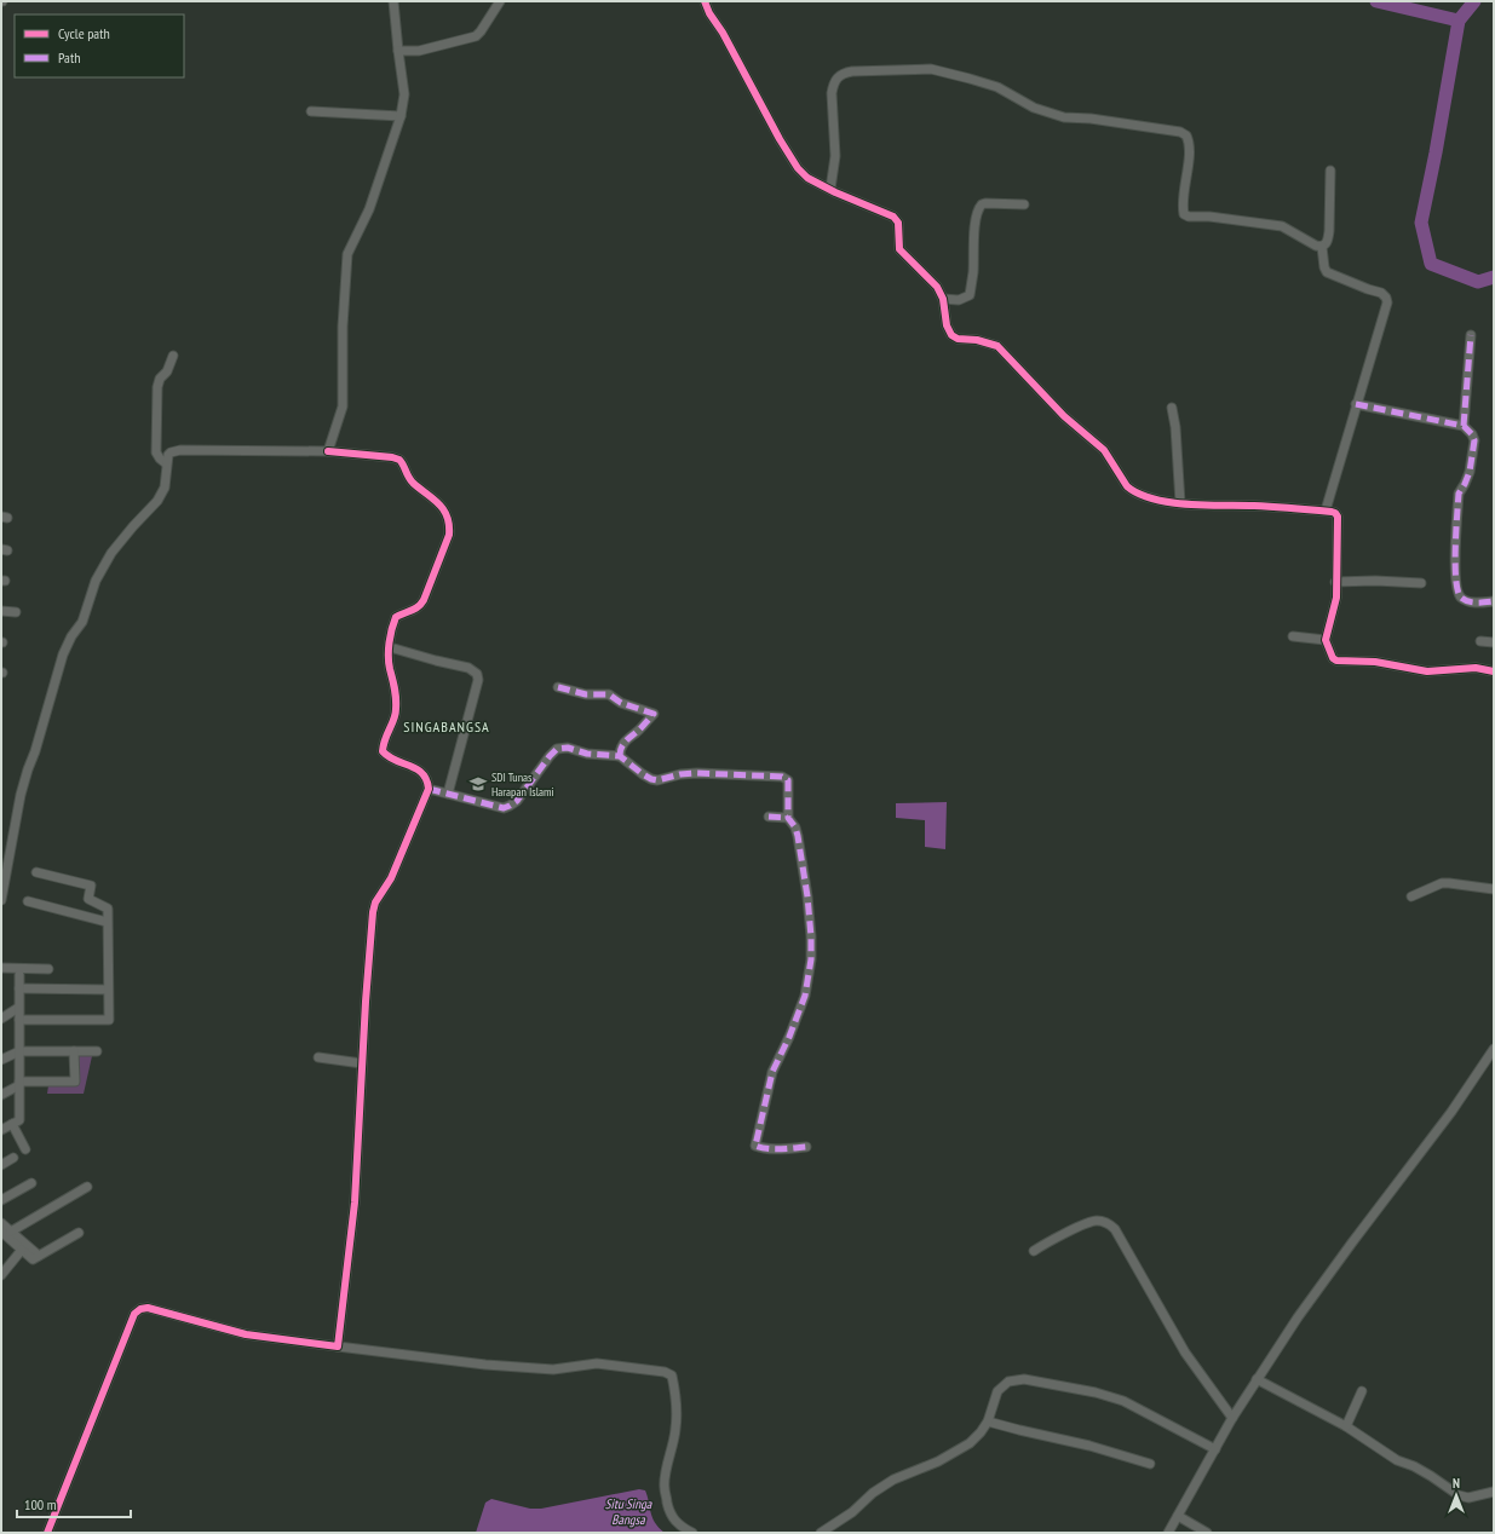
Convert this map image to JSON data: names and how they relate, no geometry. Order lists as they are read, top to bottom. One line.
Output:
{"districts":["SINGABANGSA"],"water":["Situ Singa Bangsa"],"places":{"school or university":["SDI Tunas Harapan Islami"]},"legend":["Cycle path","Path"],"scale_bar":"100 m","north":"top"}
